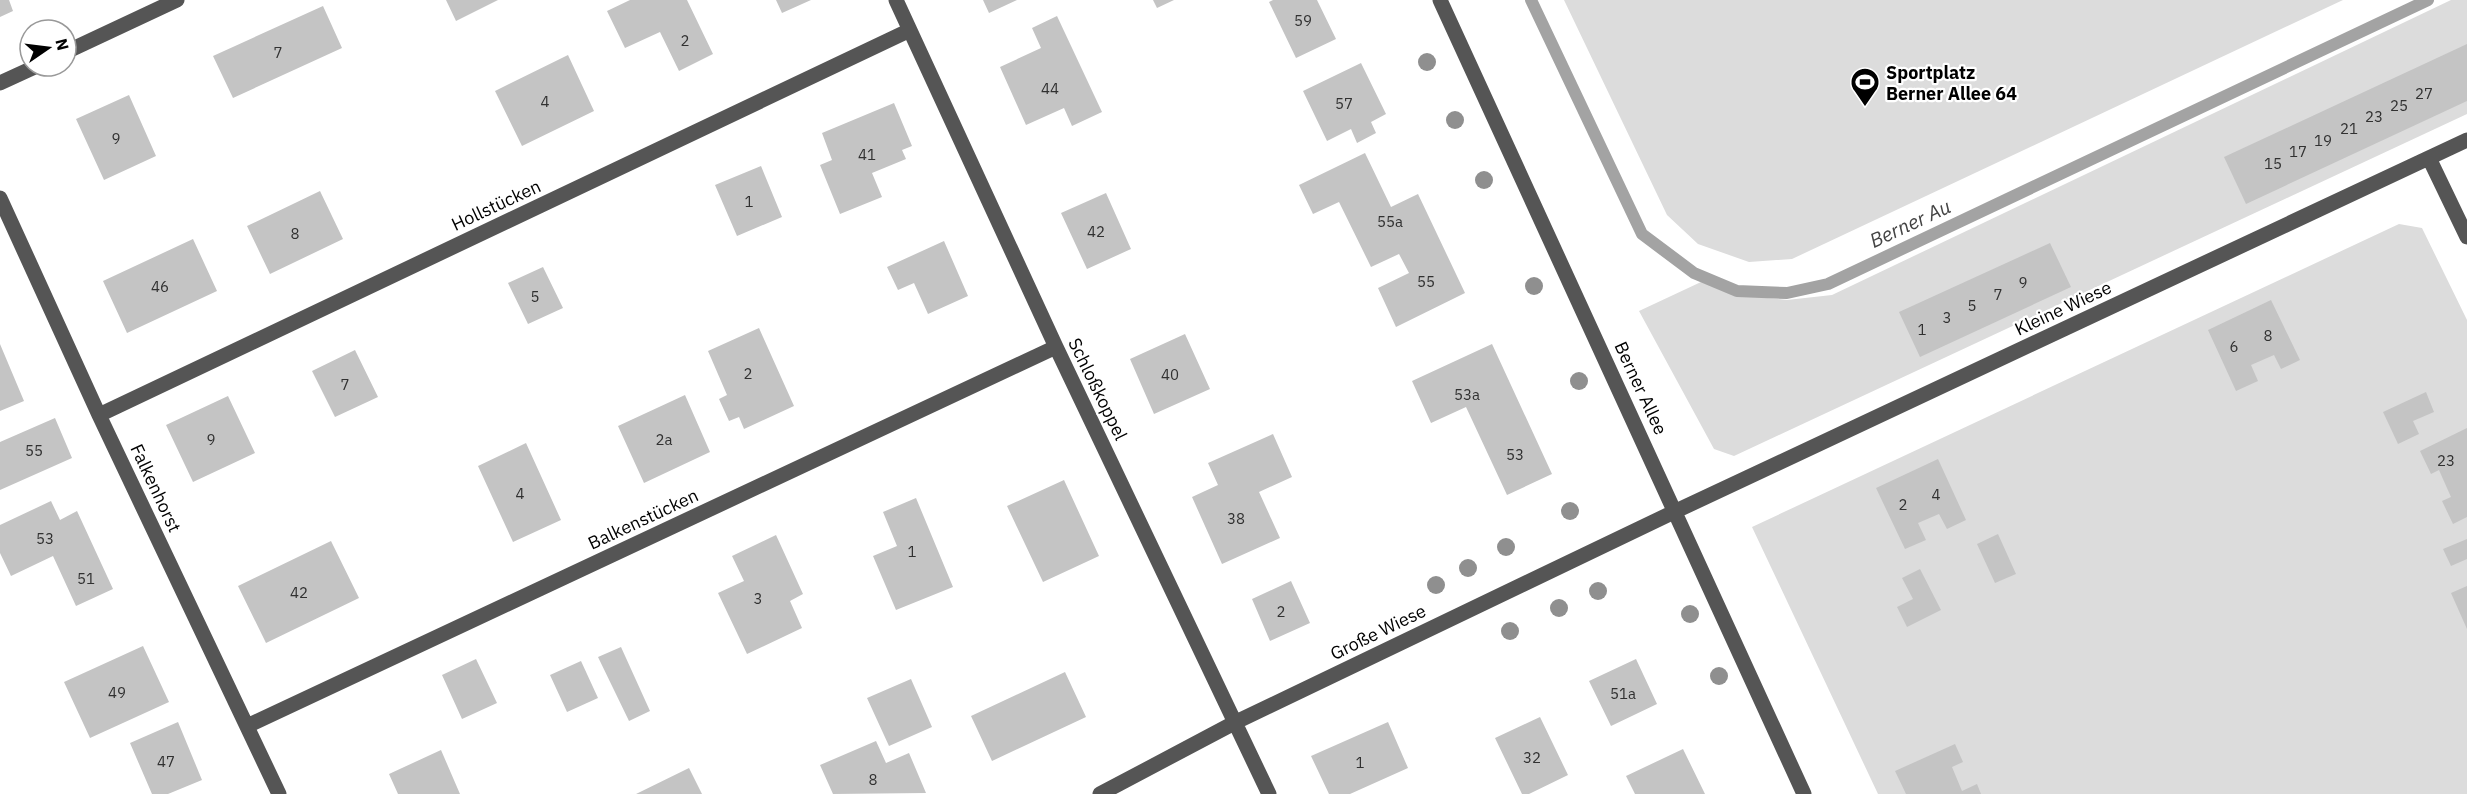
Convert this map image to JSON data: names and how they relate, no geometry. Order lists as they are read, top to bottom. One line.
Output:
{"streets":{"street":["Hollstücken","Kleine Wiese","Berner Allee","Schloßkoppel","Falkenhorst","Balkenstücken","Große Wiese"]},"crossings":[["Hollstücken","Schloßkoppel"],["Hollstücken","Falkenhorst"],["Kleine Wiese","Berner Allee"],["Kleine Wiese","Große Wiese"],["Berner Allee","Große Wiese"],["Schloßkoppel","Balkenstücken"],["Schloßkoppel","Große Wiese"],["Falkenhorst","Balkenstücken"]],"water":["Berner Au"],"places":{"sports":["Sportplatz Berner Allee 64"]},"house_numbers":["59","2","7","44","27","4","57","25","23","21","9","19","17","41","15","1","55a","42","8","55","9","46","7","5","5","3","1","8","6","2","40","7","53a","9","2a","55","53","23","4","4","2","38","53","1","51","42","3","2","49","51a","32","47","1","8"],"north":"right"}
